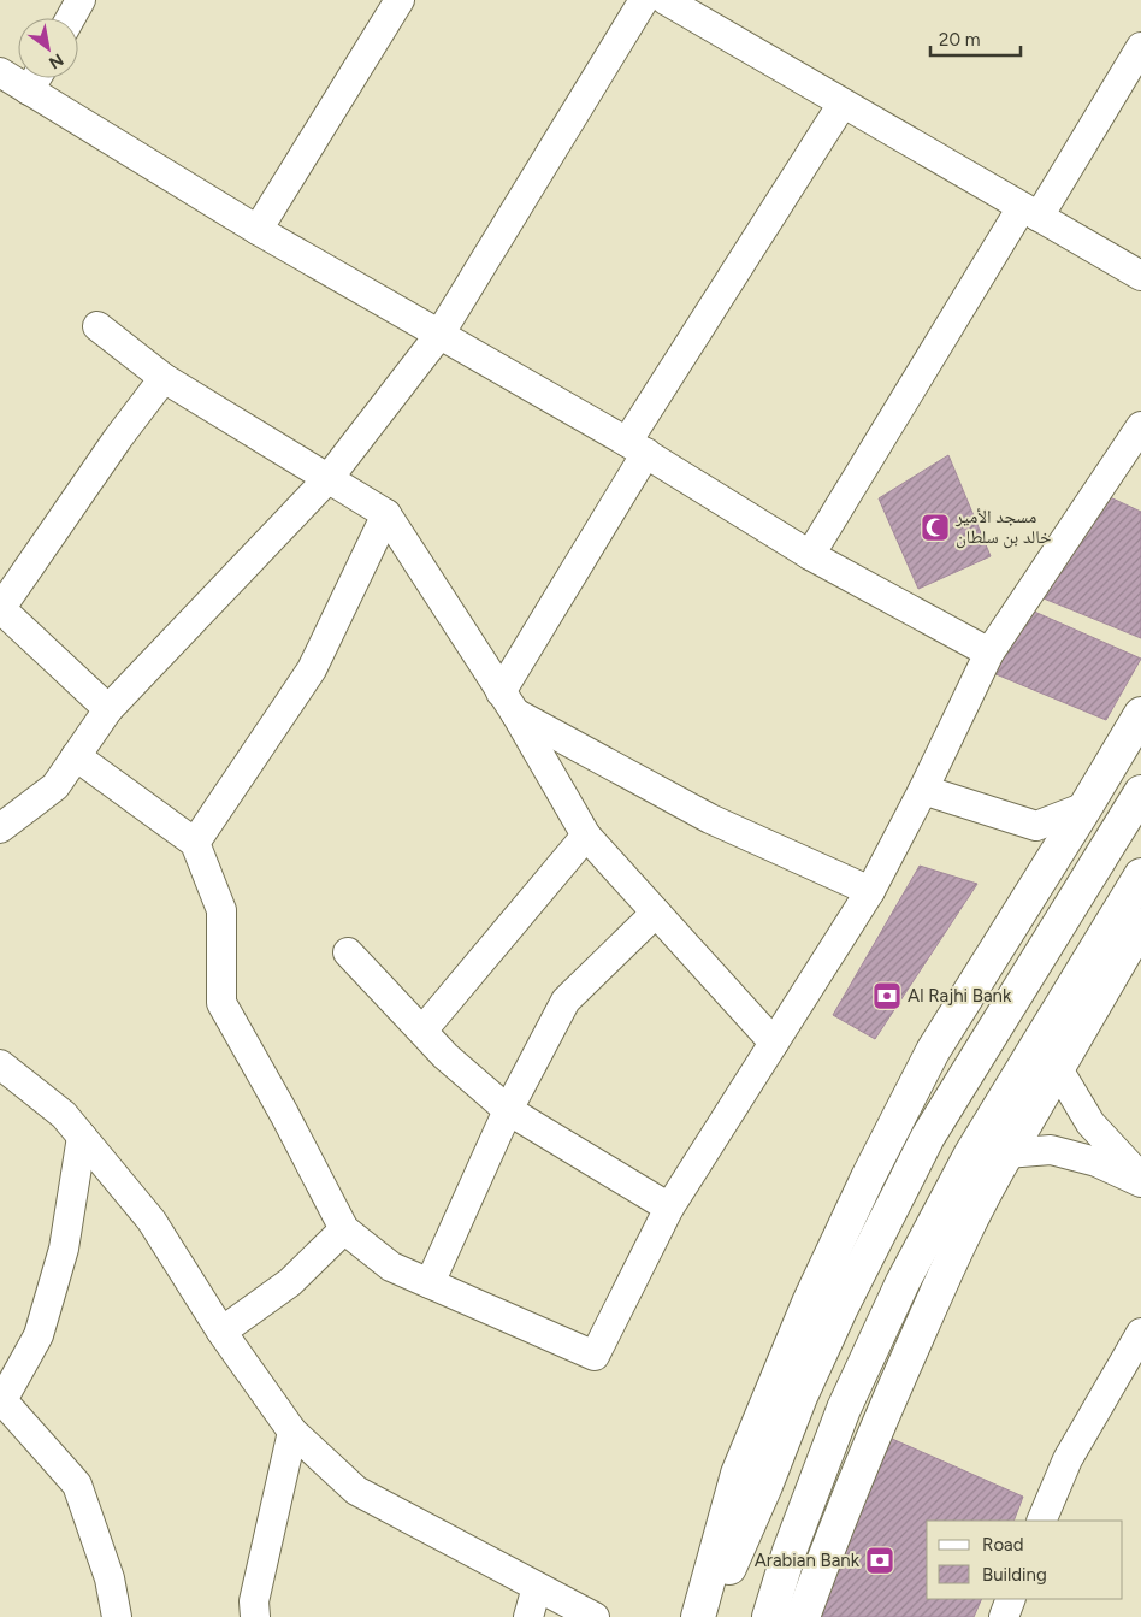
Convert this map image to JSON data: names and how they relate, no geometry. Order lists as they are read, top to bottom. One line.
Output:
{"places":{"mosque":["مسجد الأمير خالد بن سلطان"],"bank":["Al Rajhi Bank","Arabian Bank"]},"legend":["Road","Building"],"scale_bar":"20 m","north":"bottom right"}
